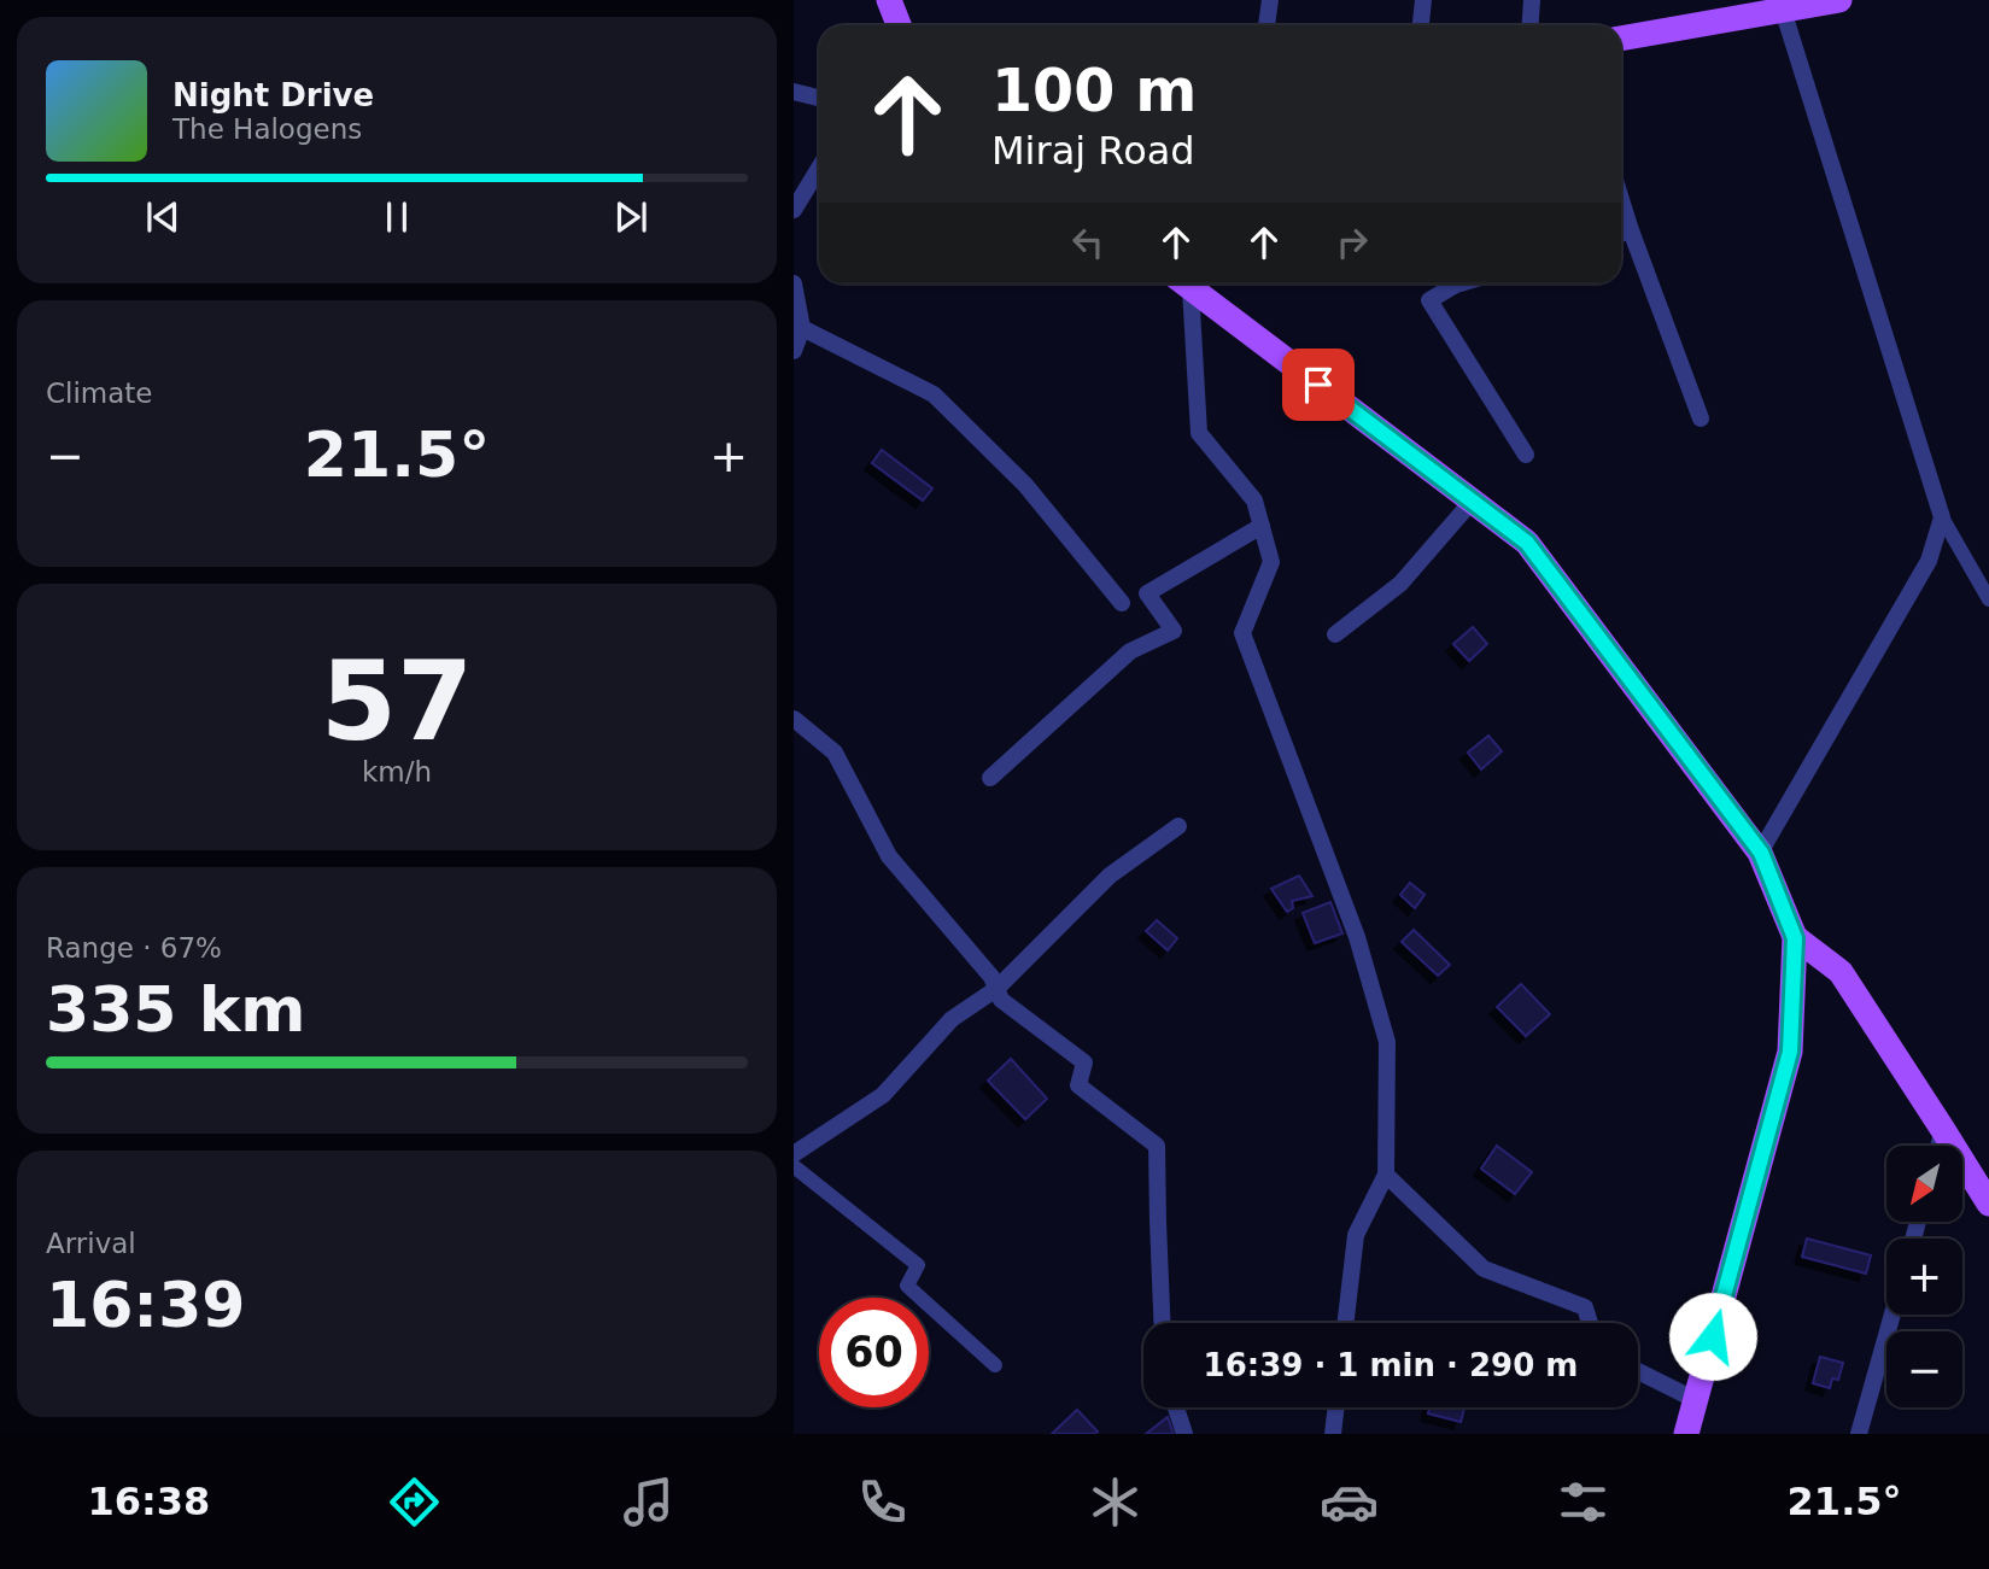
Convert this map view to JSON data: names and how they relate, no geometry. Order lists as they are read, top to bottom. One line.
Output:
{"north":"bottom left","page":{"turn":["100 m","Miraj Road"],"song":["Night Drive","The Halogens"],"tile":["Climate",["57","km/h"],["Range · 67%","335 km"],["Arrival","16:39"]],"heat":["−","21.5°","+"],"map_buttons":["+","−"],"limit":"60","trip":"16:39 · 1 min · 290 m","tabs":["16:38","21.5°"]}}
